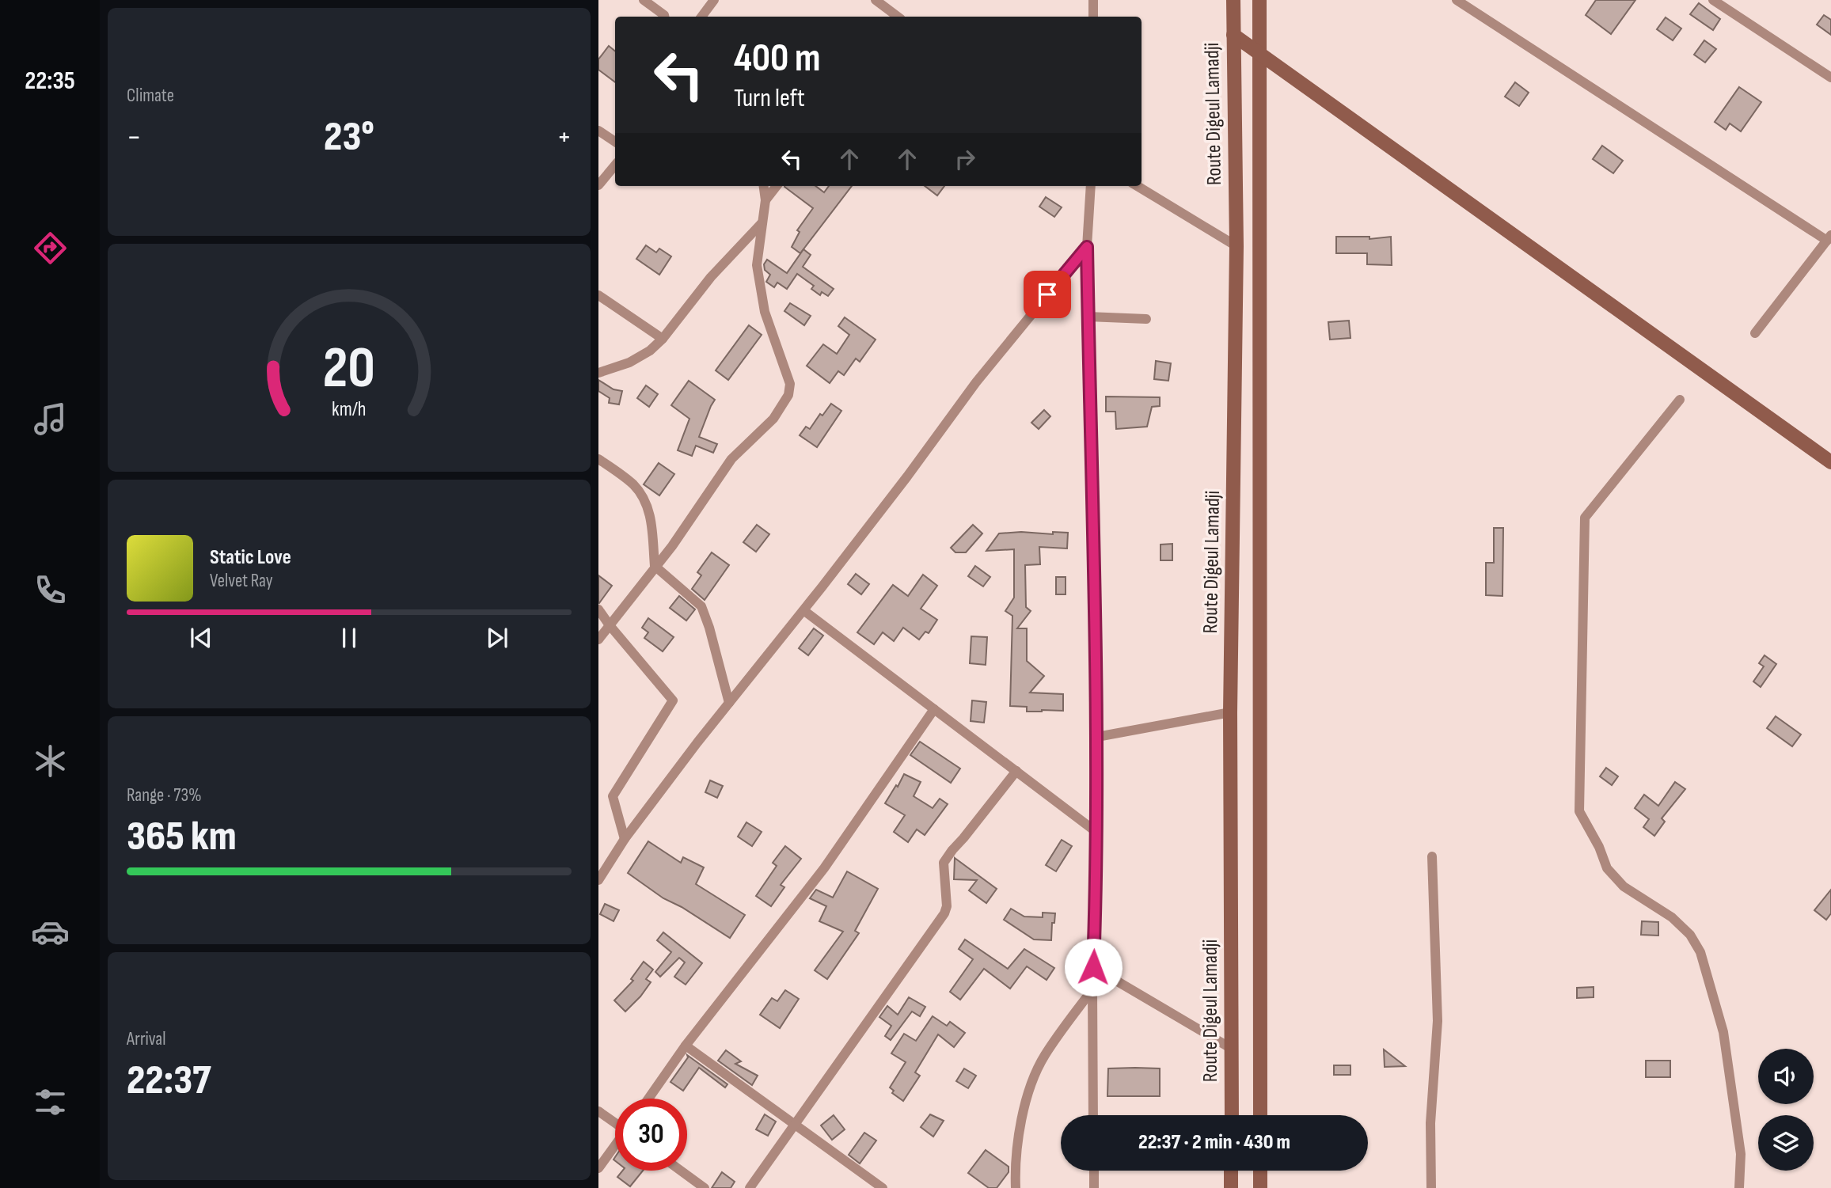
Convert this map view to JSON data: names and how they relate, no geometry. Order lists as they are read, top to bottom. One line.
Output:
{"streets":{"main road":["Route Digeul Lamadji"]},"page":{"tabs":"22:35","tile":["Climate",["Range · 73%","365 km"],["Arrival","22:37"]],"turn":["400 m","Turn left"],"heat":["−","23°","+"],"song":["Static Love","Velvet Ray"],"limit":"30","trip":"22:37 · 2 min · 430 m","gauge":["20","km/h"]}}
